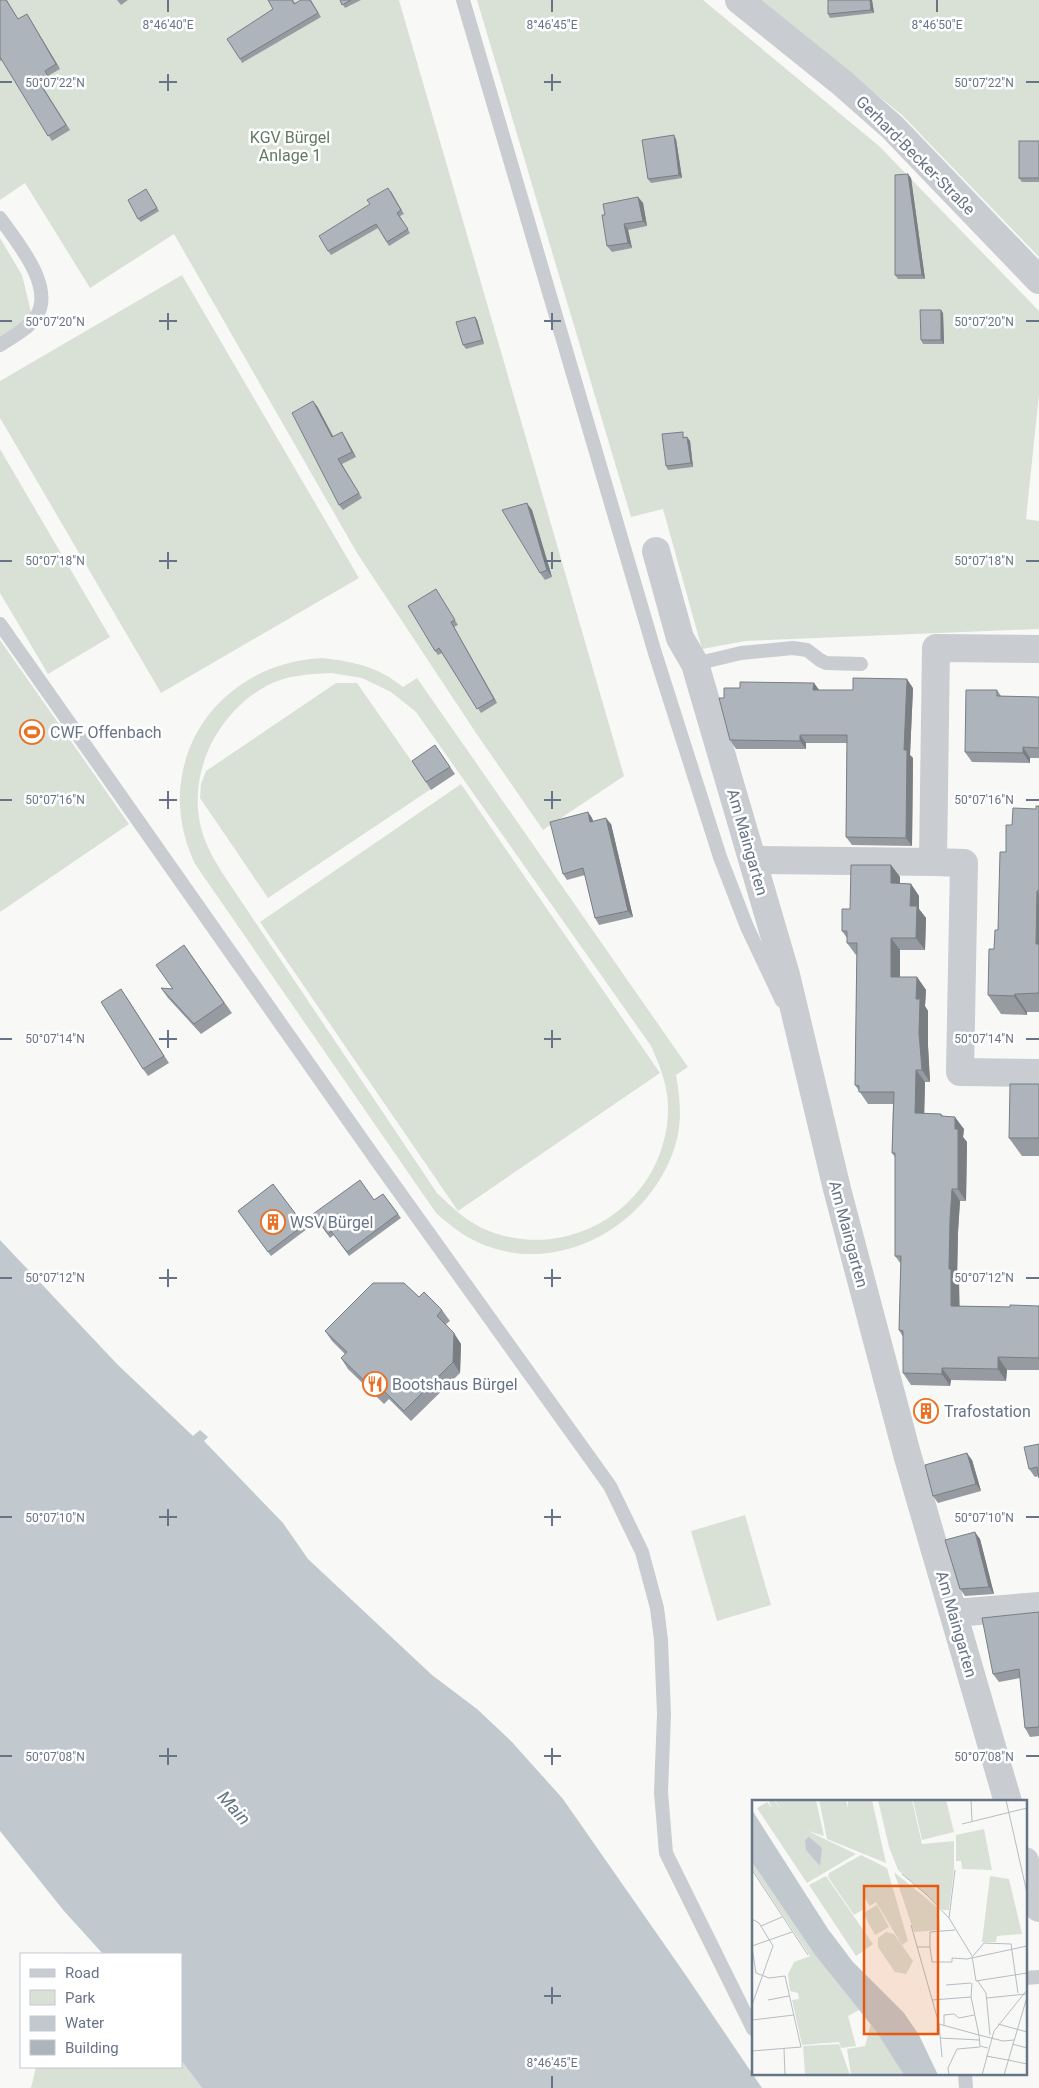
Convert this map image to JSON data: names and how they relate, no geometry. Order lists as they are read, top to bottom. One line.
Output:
{"streets":{"street":["Gerhard-Becker-Straße","Am Maingarten"]},"water":["Main"],"parks":["KGV Bürgel Anlage 1"],"places":{"sports":["CWF Offenbach"],"building":["WSV Bürgel","Trafostation"],"restaurant":["Bootshaus Bürgel"]},"legend":["Road","Park","Water","Building"],"coordinates":["8°46'40\"E","8°46'45\"E","8°46'50\"E","50°07'22\"N","50°07'20\"N","50°07'18\"N","50°07'16\"N","50°07'14\"N","50°07'12\"N","50°07'10\"N","50°07'08\"N"]}
